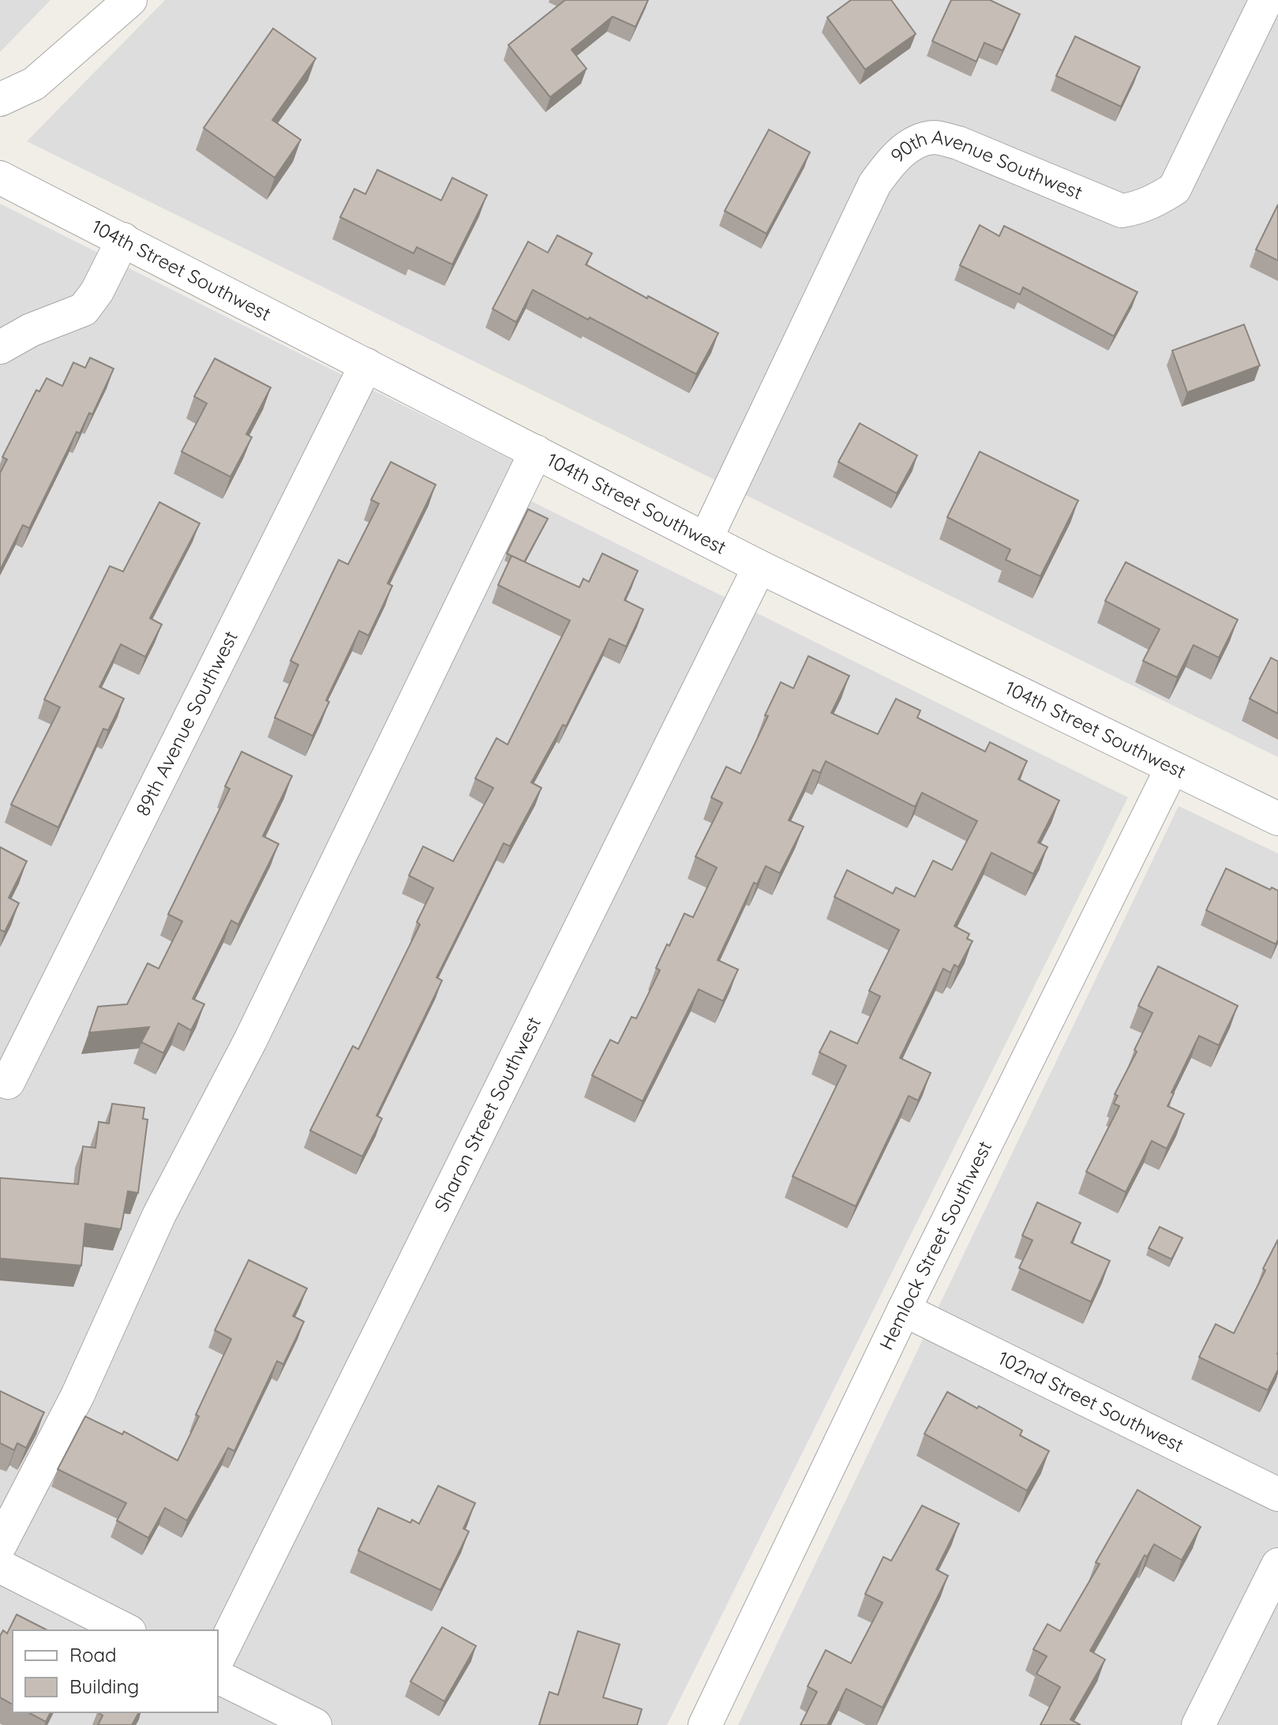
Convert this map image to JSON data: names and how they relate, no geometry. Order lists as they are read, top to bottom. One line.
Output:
{"streets":{"street":["90th Avenue Southwest","104th Street Southwest","89th Avenue Southwest","Sharon Street Southwest","Hemlock Street Southwest","102nd Street Southwest"]},"crossings":[["90th Avenue Southwest","104th Street Southwest"],["104th Street Southwest","89th Avenue Southwest"],["104th Street Southwest","Sharon Street Southwest"],["104th Street Southwest","Hemlock Street Southwest"],["Hemlock Street Southwest","102nd Street Southwest"]],"legend":["Road","Building"]}
